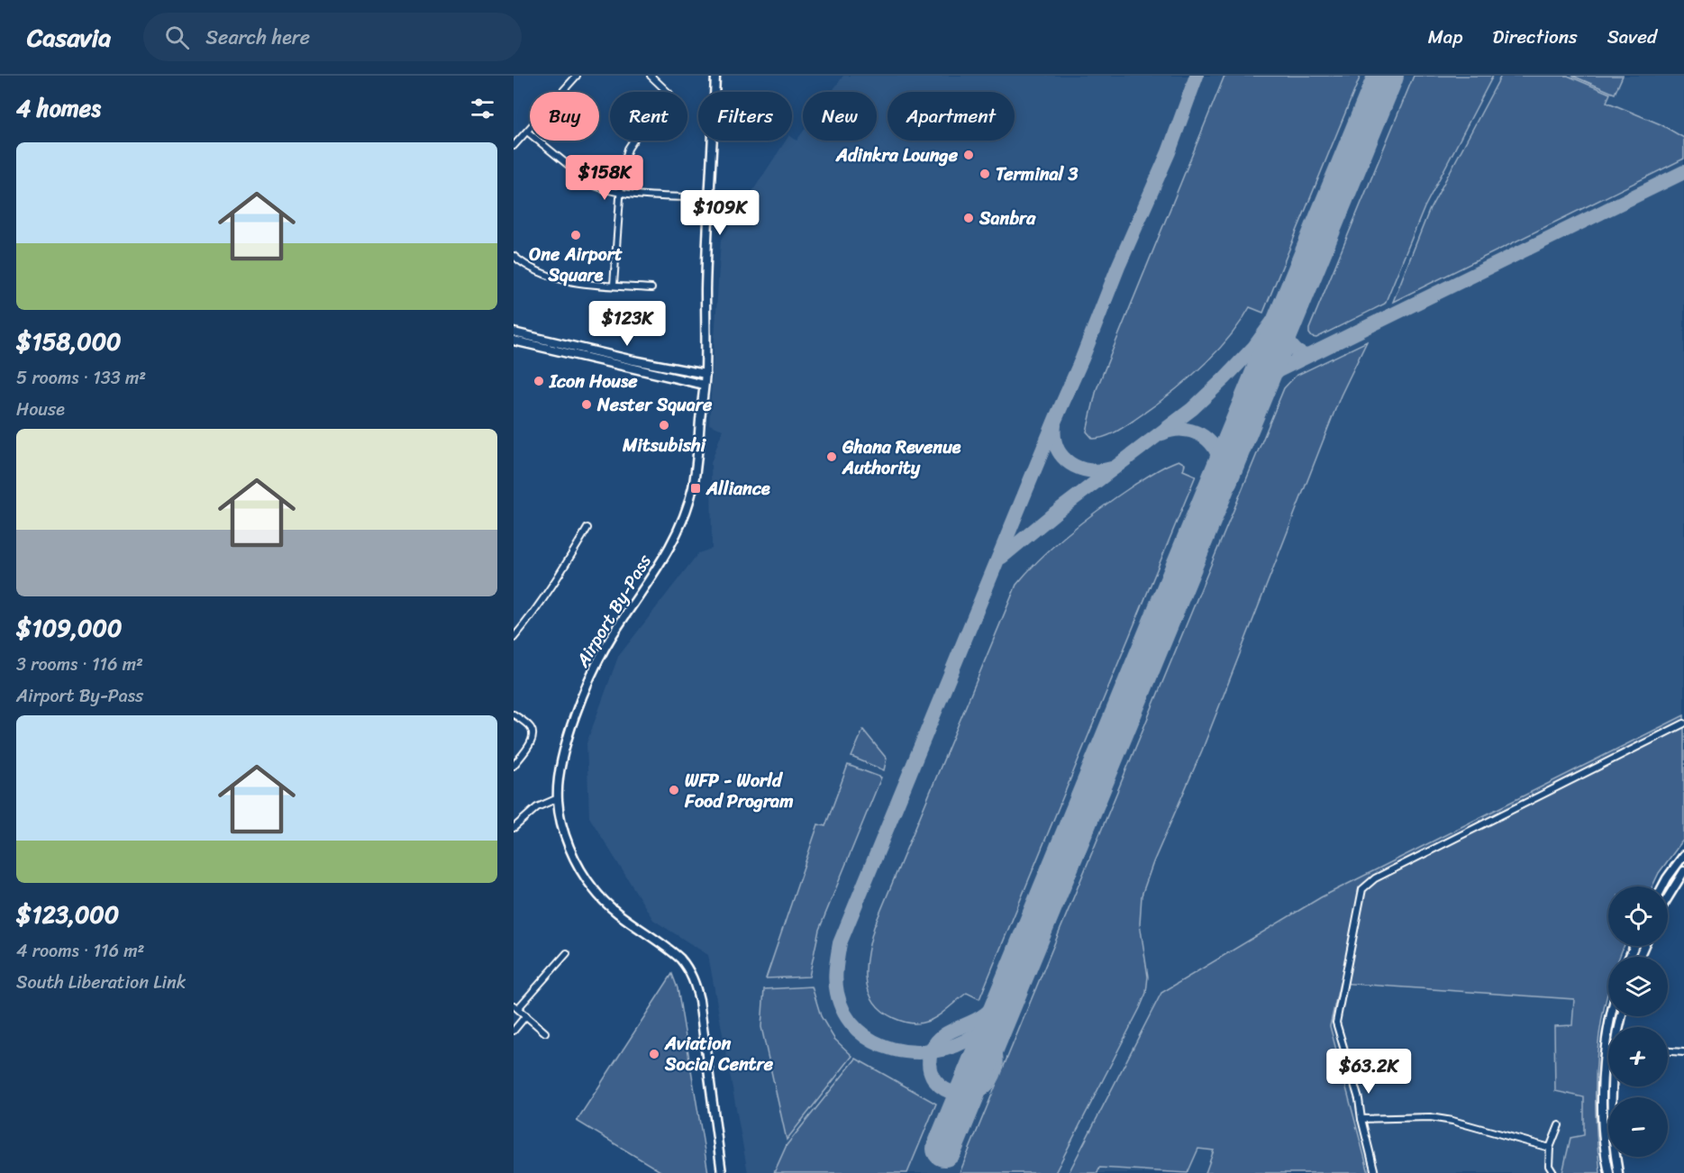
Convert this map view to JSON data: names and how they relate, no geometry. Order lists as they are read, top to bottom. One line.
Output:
{"streets":{"main road":["Airport By-Pass"]},"places":{"other":["Adinkra Lounge","Terminal 3","Sanbra","One Airport Square","Icon House","Nester Square","Mitsubishi","Ghana Revenue Authority","WFP - World Food Program","Aviation Social Centre"],"transit":["Alliance"]},"page":{"header":"Casavia","search":"Search here","nav":["Map","Directions","Saved"],"heading":"4 homes","chip":["Buy","Rent","Filters","New","Apartment"],"list":[{"name":"$158,000","note":"5 rooms · 133 m² · House"},{"name":"$109,000","note":"3 rooms · 116 m² · Airport By-Pass"},{"name":"$123,000","note":"4 rooms · 116 m² · South Liberation Link"}],"price":["$158K","$109K","$123K","$63.2K"],"map_buttons":["+","−"]}}
